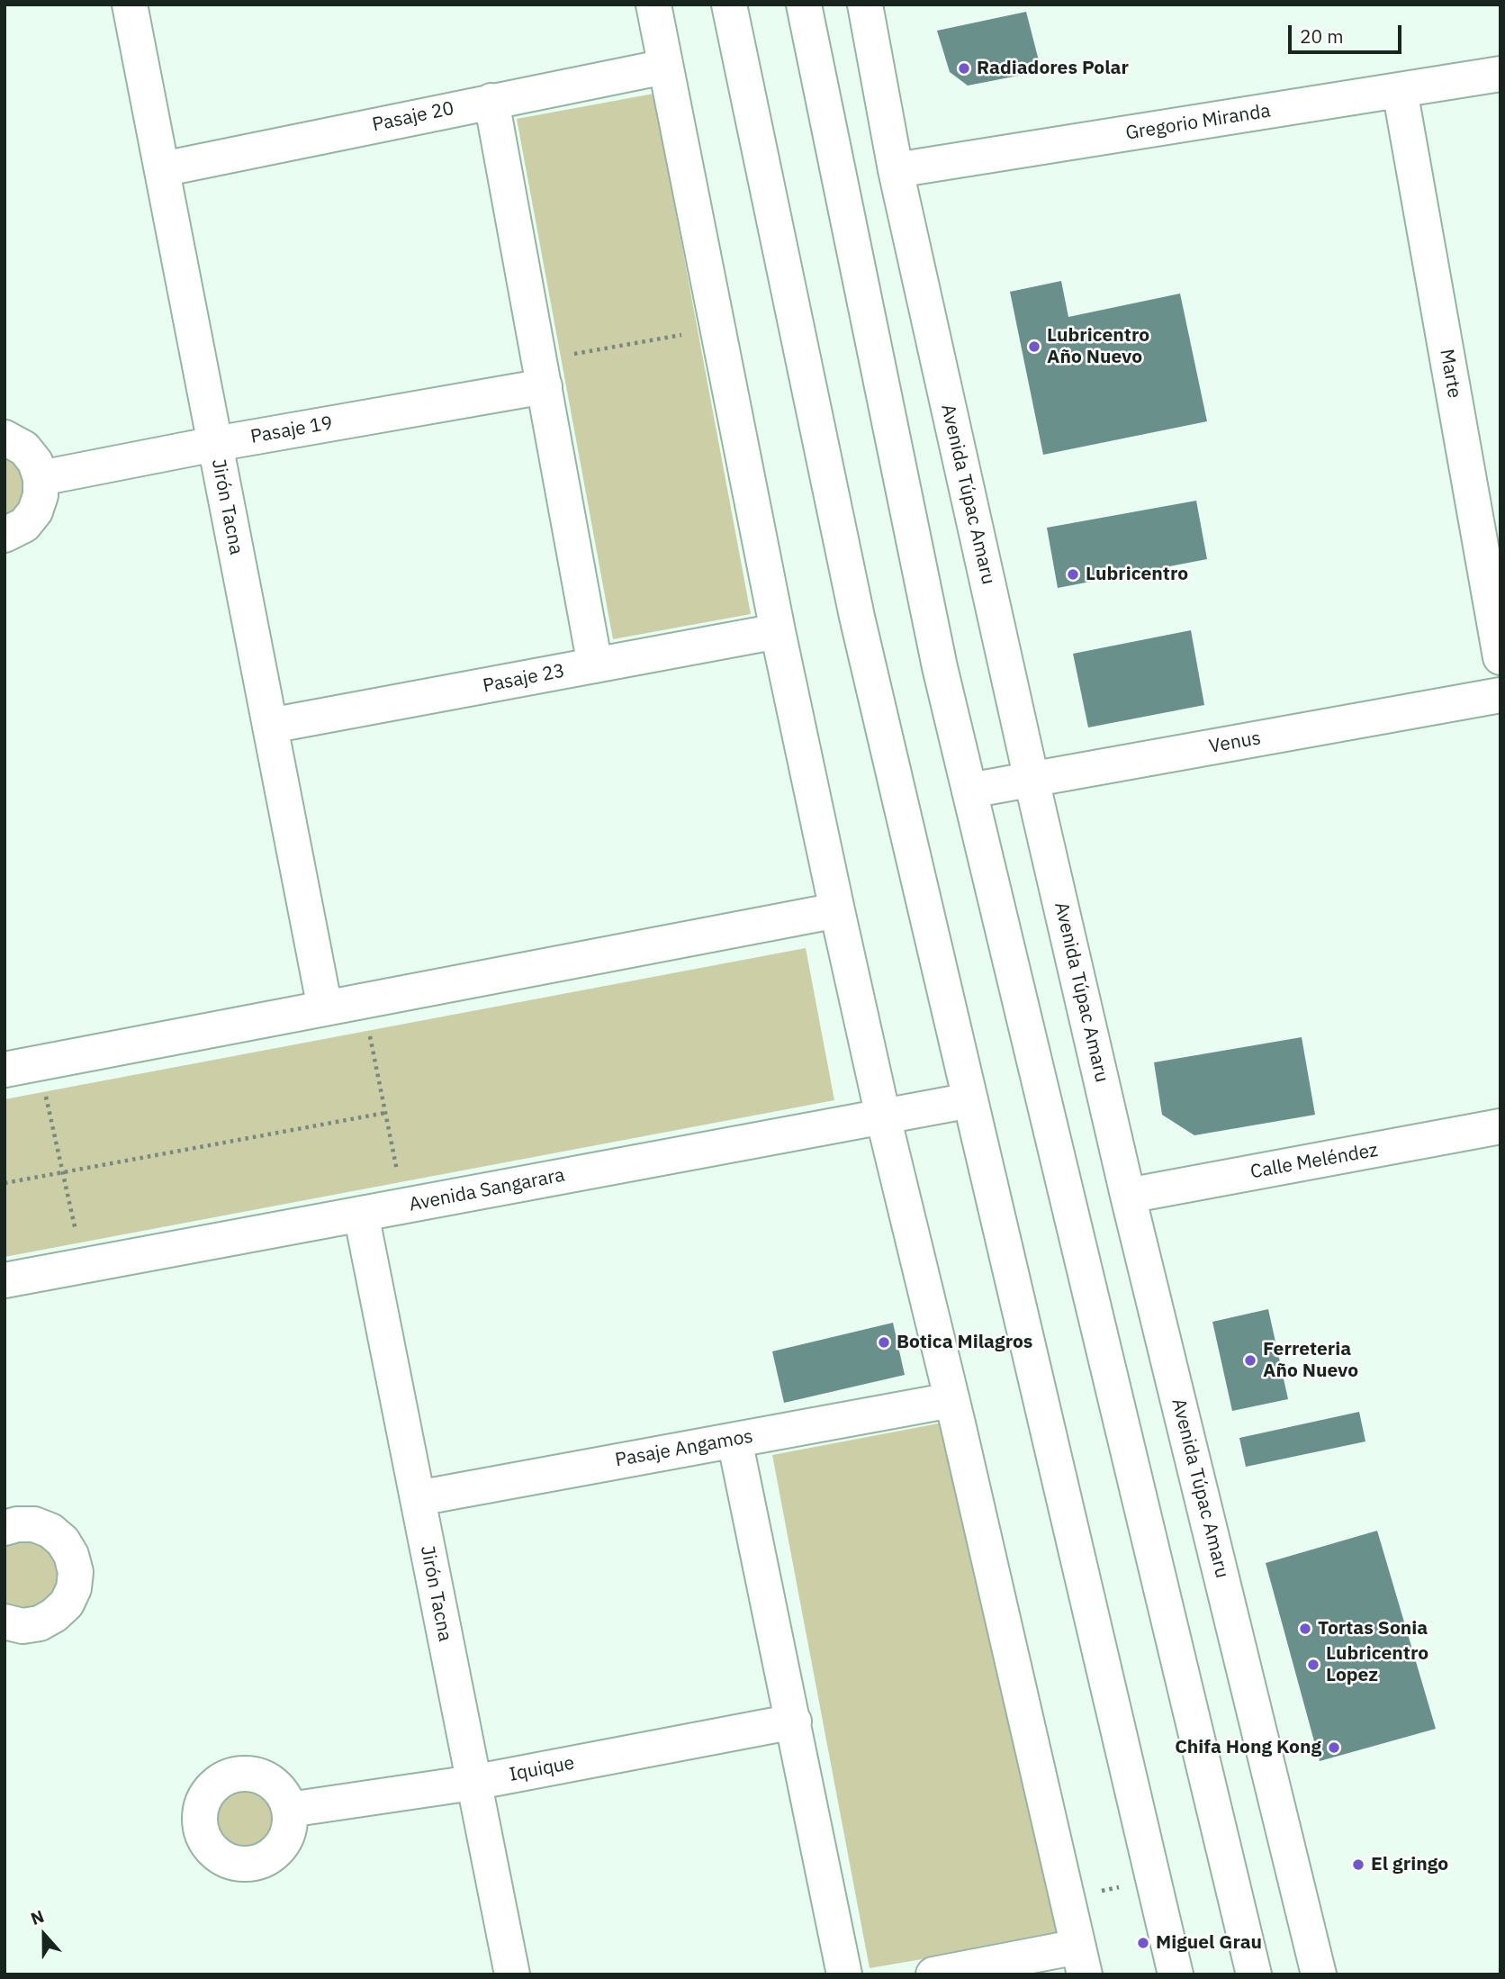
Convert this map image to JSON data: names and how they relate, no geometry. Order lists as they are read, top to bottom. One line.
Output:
{"streets":{"main road":["Pasaje 20","Gregorio Miranda","Marte","Pasaje 19","Avenida Túpac Amaru","Jirón Tacna","Pasaje 23","Venus","Calle Meléndez","Avenida Sangarara","Pasaje Angamos","Iquique"]},"crossings":[["Pasaje 20","Jirón Tacna"],["Gregorio Miranda","Marte"],["Gregorio Miranda","Avenida Túpac Amaru"],["Pasaje 19","Jirón Tacna"],["Avenida Túpac Amaru","Venus"],["Avenida Túpac Amaru","Calle Meléndez"],["Jirón Tacna","Pasaje 23"],["Jirón Tacna","Avenida Sangarara"],["Jirón Tacna","Pasaje Angamos"],["Jirón Tacna","Iquique"]],"places":["Radiadores Polar","Lubricentro Año Nuevo","Lubricentro","Botica Milagros","Ferreteria Año Nuevo","Tortas Sonia","Lubricentro Lopez","Chifa Hong Kong","El gringo","Miguel Grau"],"scale_bar":"20 m","north":"top"}
